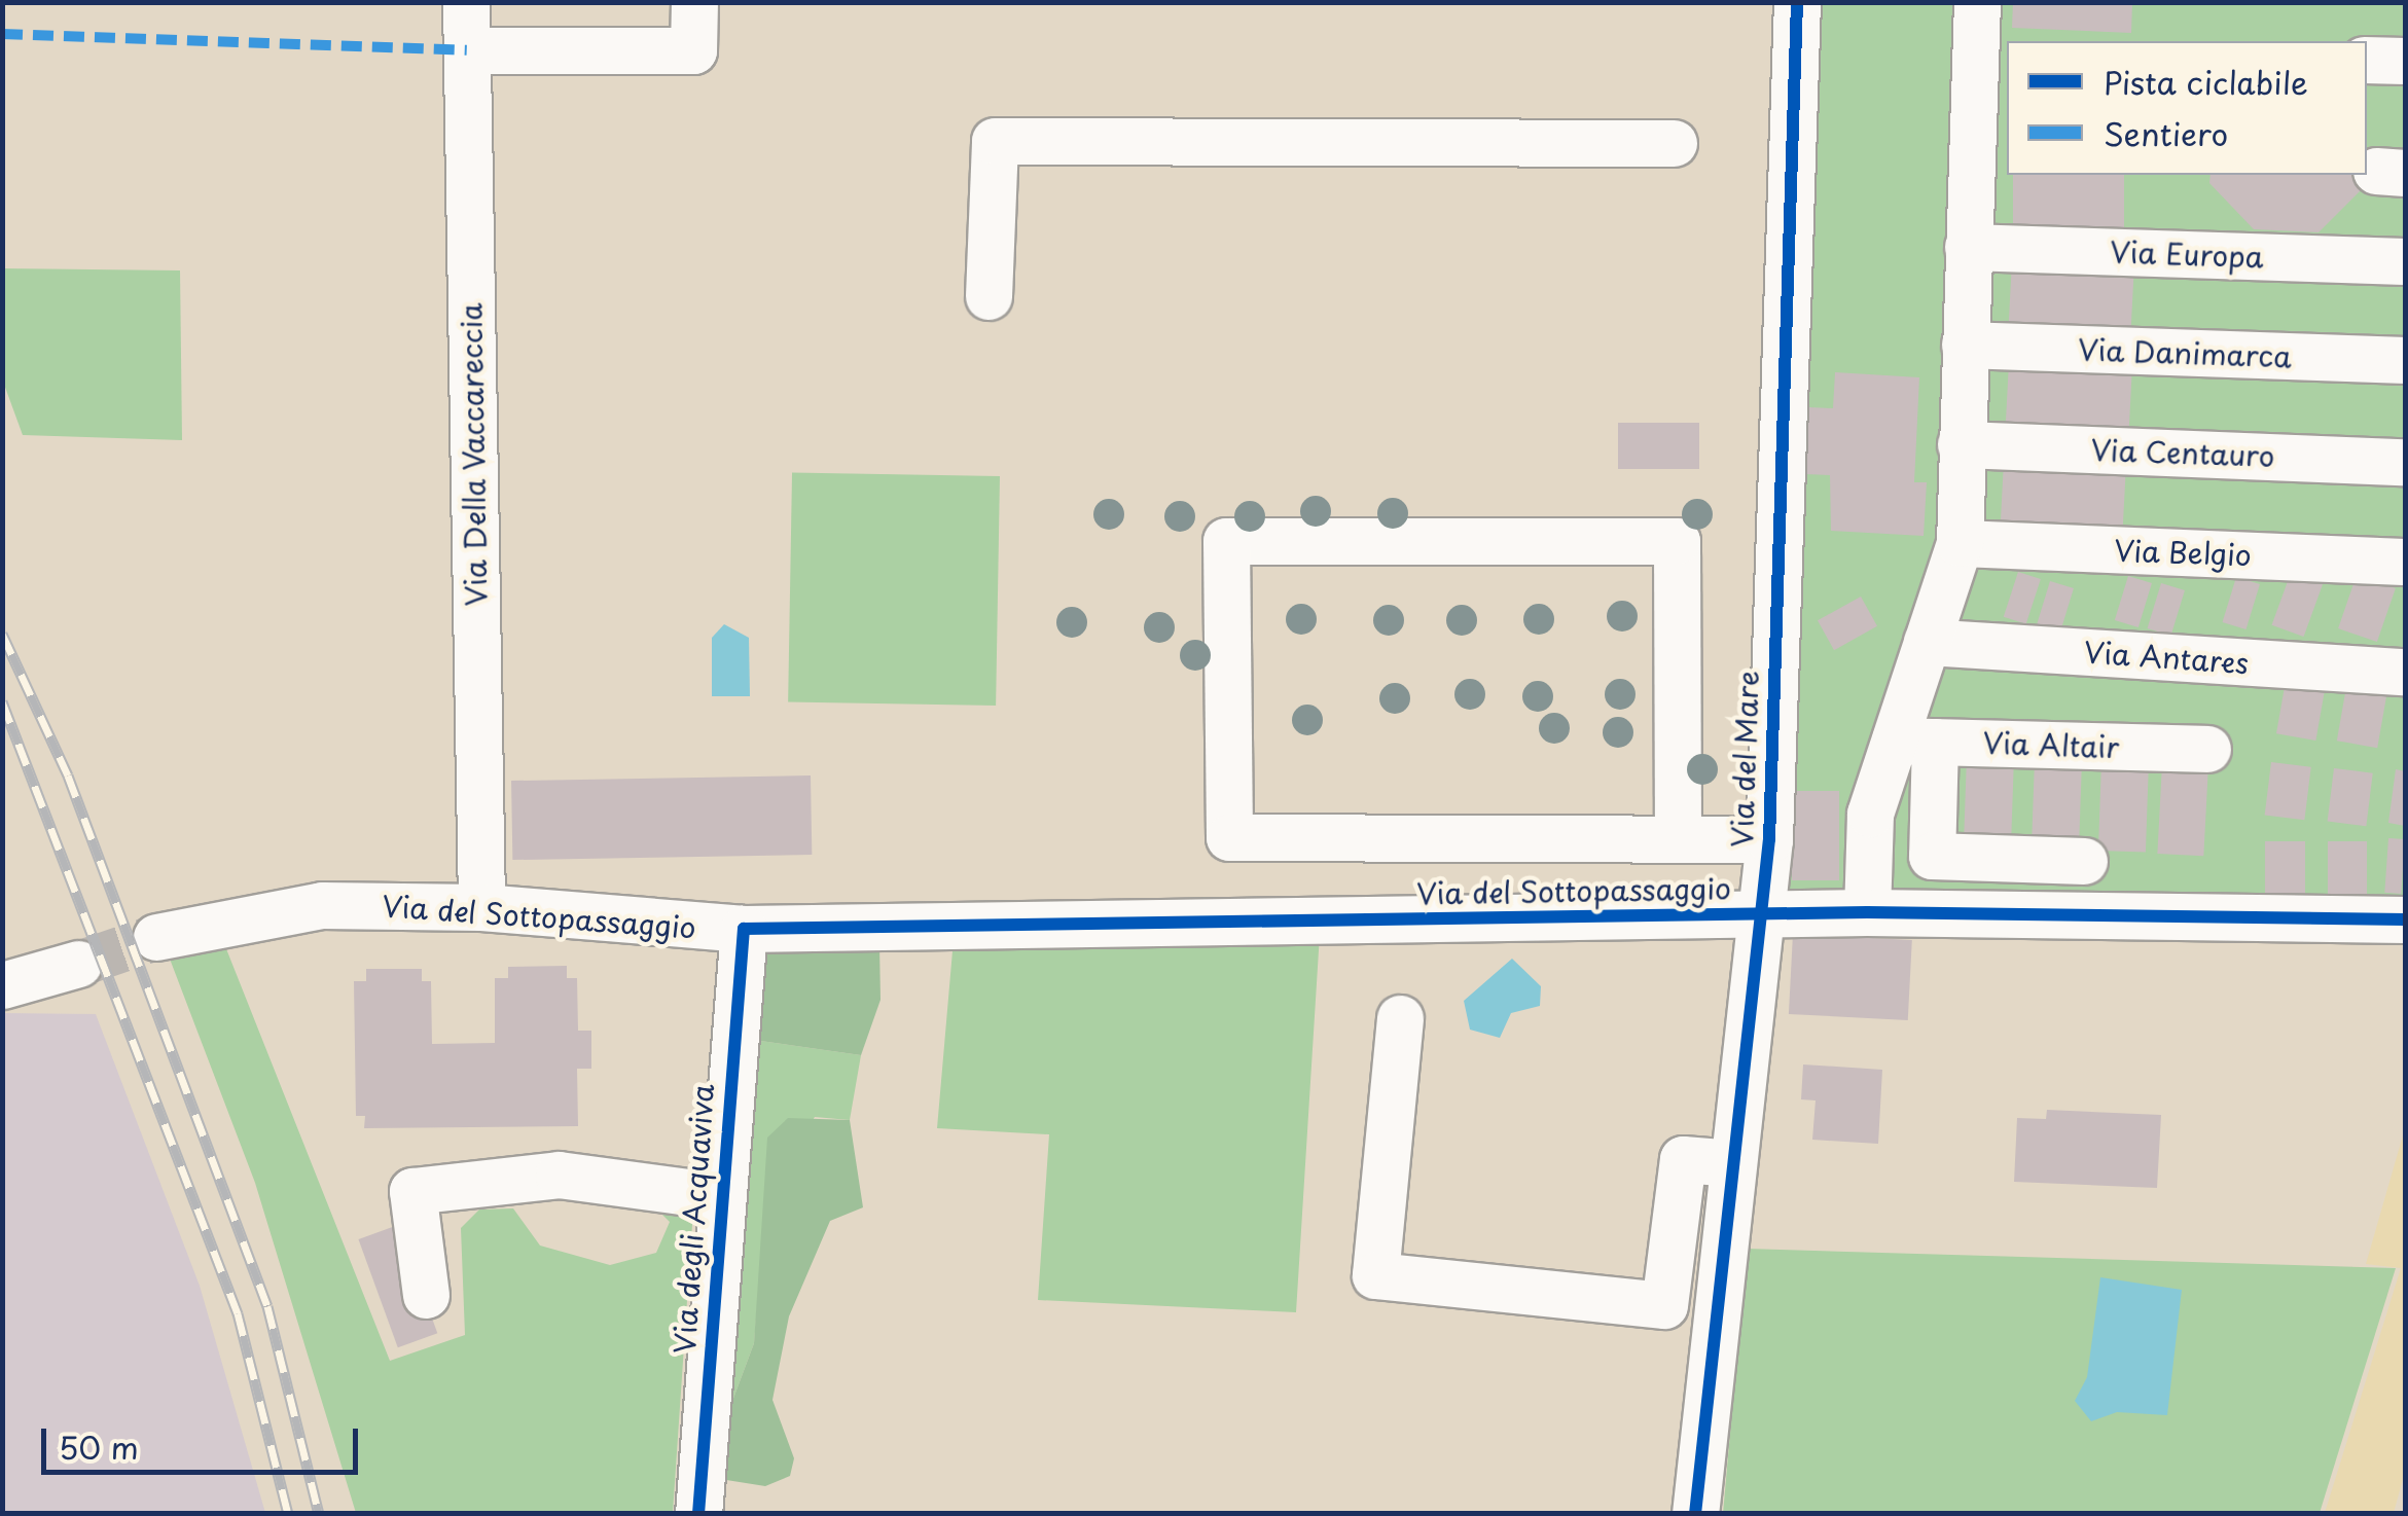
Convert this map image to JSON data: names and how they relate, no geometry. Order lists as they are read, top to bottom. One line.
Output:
{"streets":{"street":["Via Europa","Via Danimarca","Via Centauro","Via Della Vaccareccia","Via Belgio","Via Antares","Via Altair","Via del Mare","Via del Sottopassaggio","Via degli Acquaviva"]},"crossings":[["Via Della Vaccareccia","Via del Sottopassaggio"],["Via del Mare","Via del Sottopassaggio"],["Via del Sottopassaggio","Via degli Acquaviva"]],"legend":["Pista ciclabile","Sentiero"],"scale_bar":"50 m"}
